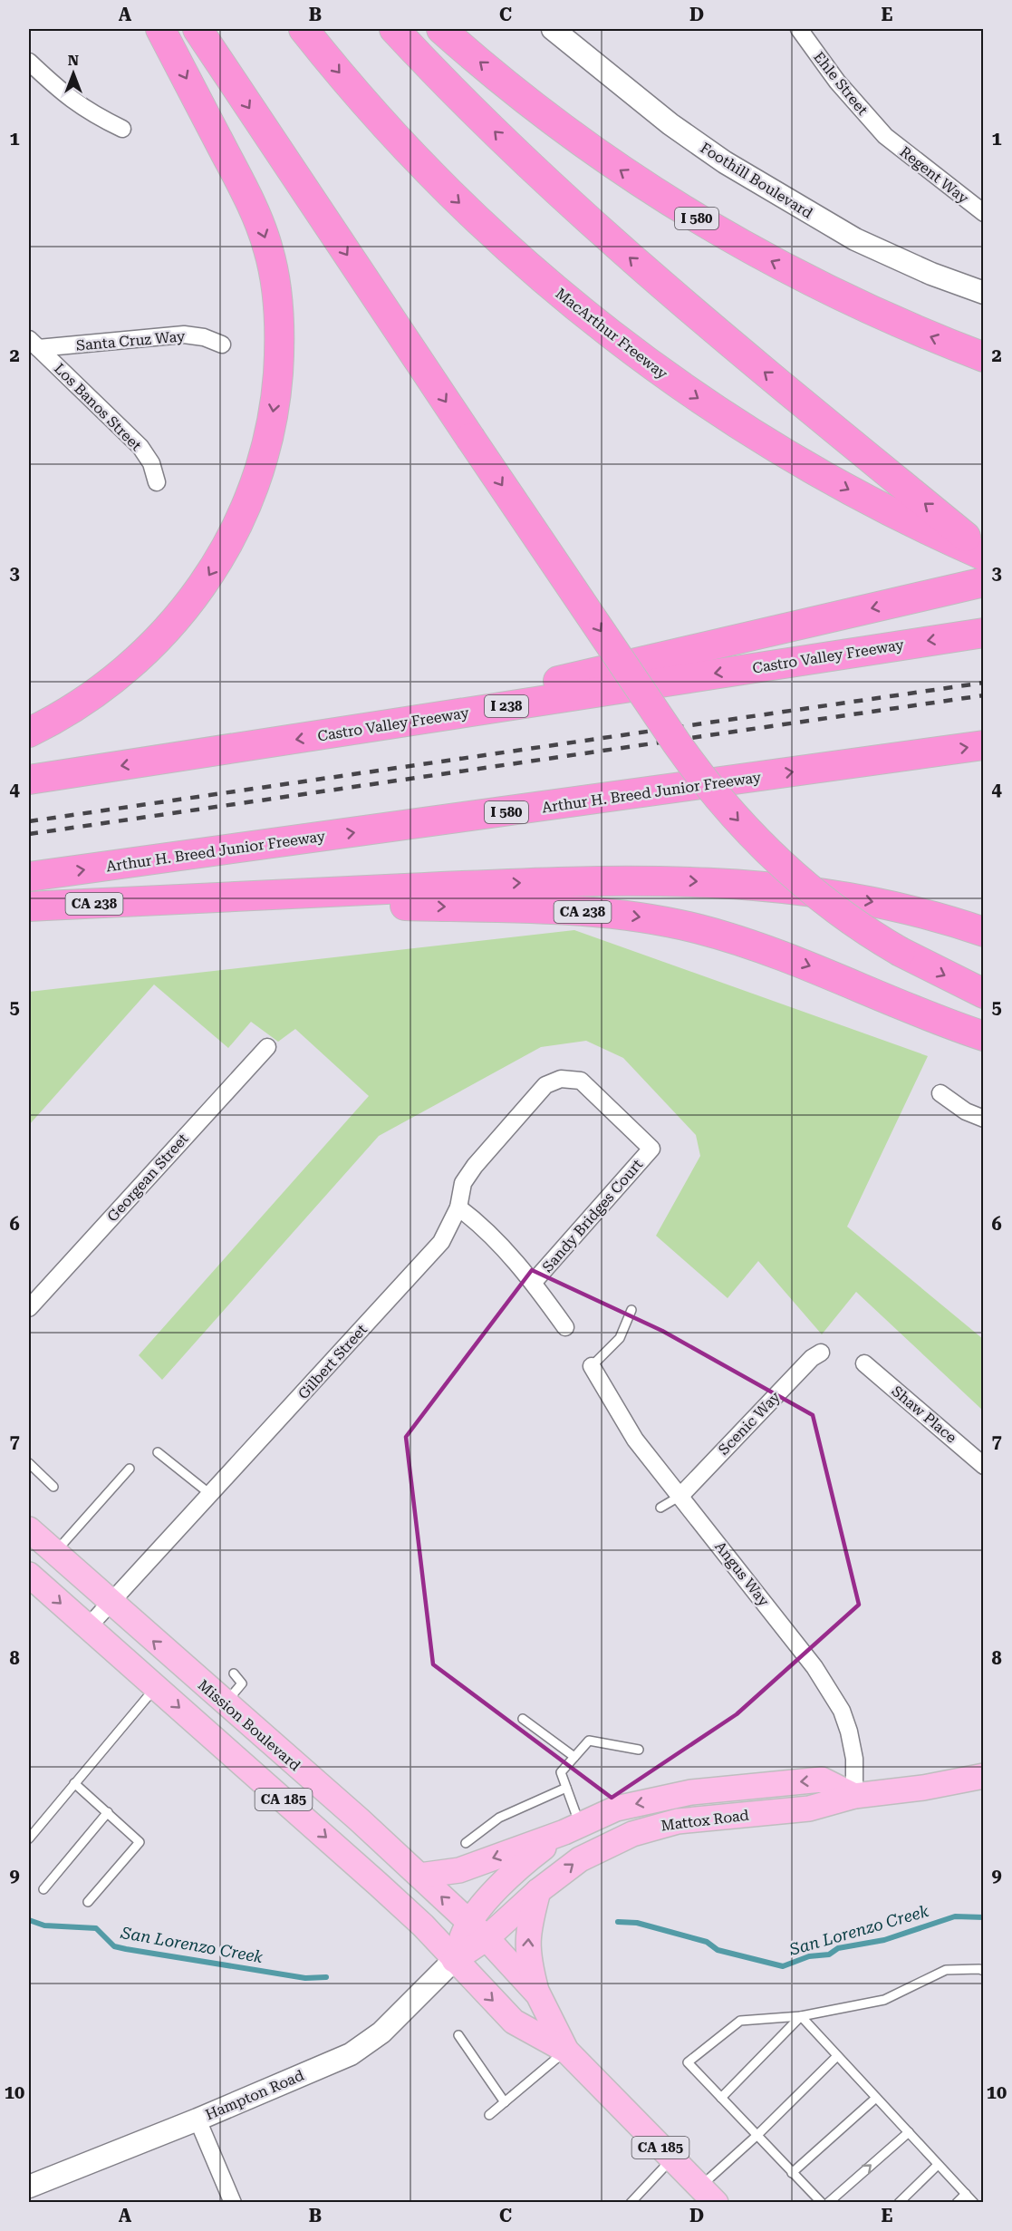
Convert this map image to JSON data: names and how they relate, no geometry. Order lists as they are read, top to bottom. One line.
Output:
{"streets":{"highway":["I 580","MacArthur Freeway","Castro Valley Freeway","I 238","Arthur H. Breed Junior Freeway","CA 238"],"main road":["Foothill Boulevard","Mission Boulevard","CA 185","Mattox Road","Hampton Road"],"street":["Ehle Street","Regent Way","Santa Cruz Way","Los Banos Street","Georgean Street","Sandy Bridges Court","Gilbert Street","Shaw Place","Scenic Way","Angus Way"]},"crossings":[["Ehle Street","Regent Way"],["Santa Cruz Way","Los Banos Street"],["Sandy Bridges Court","Gilbert Street"],["Gilbert Street","Mission Boulevard"],["Scenic Way","Angus Way"],["Angus Way","Mattox Road"],["Mission Boulevard","Mattox Road"],["Mission Boulevard","Hampton Road"],["Mattox Road","Hampton Road"]],"water":["San Lorenzo Creek"],"north":"top","grid":{"columns":["A","B","C","D","E"],"rows":["1","2","3","4","5","6","7","8","9","10"]}}
